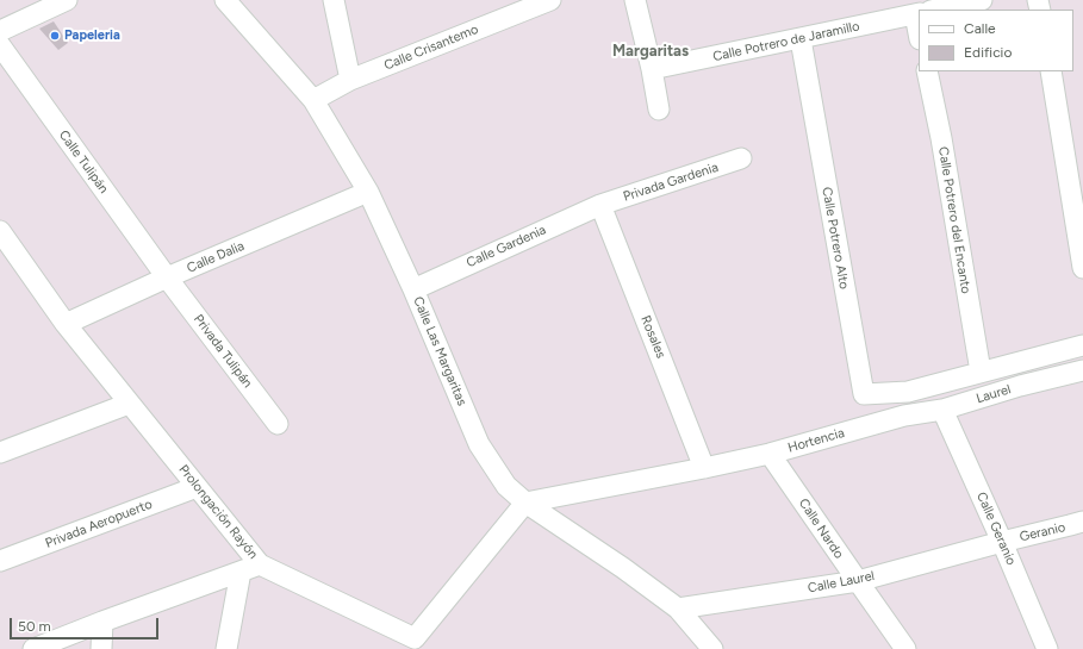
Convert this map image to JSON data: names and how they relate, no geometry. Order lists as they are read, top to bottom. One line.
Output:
{"streets":{"street":["Calle Potrero de Jaramillo","Calle Crisantemo","Calle Tulipán","Privada Gardenia","Calle Potrero del Encanto","Calle Potrero Alto","Calle Gardenia","Calle Dalia","Rosales","Privada Tulipán","Calle Las Margaritas","Laurel","Hortencia","Prolongación Rayón","Privada Aeropuerto","Calle Nardo","Calle Geranio","Geranio","Calle Laurel"]},"crossings":[["Calle Potrero de Jaramillo","Calle Potrero Alto"],["Calle Crisantemo","Calle Las Margaritas"],["Calle Tulipán","Calle Dalia"],["Calle Tulipán","Privada Tulipán"],["Privada Gardenia","Calle Gardenia"],["Privada Gardenia","Rosales"],["Calle Gardenia","Rosales"],["Calle Gardenia","Calle Las Margaritas"],["Calle Dalia","Privada Tulipán"],["Calle Dalia","Calle Las Margaritas"],["Calle Dalia","Prolongación Rayón"],["Rosales","Hortencia"],["Calle Las Margaritas","Hortencia"],["Calle Las Margaritas","Prolongación Rayón"],["Calle Las Margaritas","Calle Laurel"],["Laurel","Hortencia"],["Laurel","Calle Geranio"],["Hortencia","Prolongación Rayón"],["Hortencia","Calle Nardo"],["Prolongación Rayón","Privada Aeropuerto"],["Calle Nardo","Calle Laurel"],["Calle Geranio","Geranio"],["Calle Geranio","Calle Laurel"],["Geranio","Calle Laurel"]],"districts":["Margaritas"],"places":["Papeleria"],"legend":["Calle","Edificio"],"scale_bar":"50 m"}
